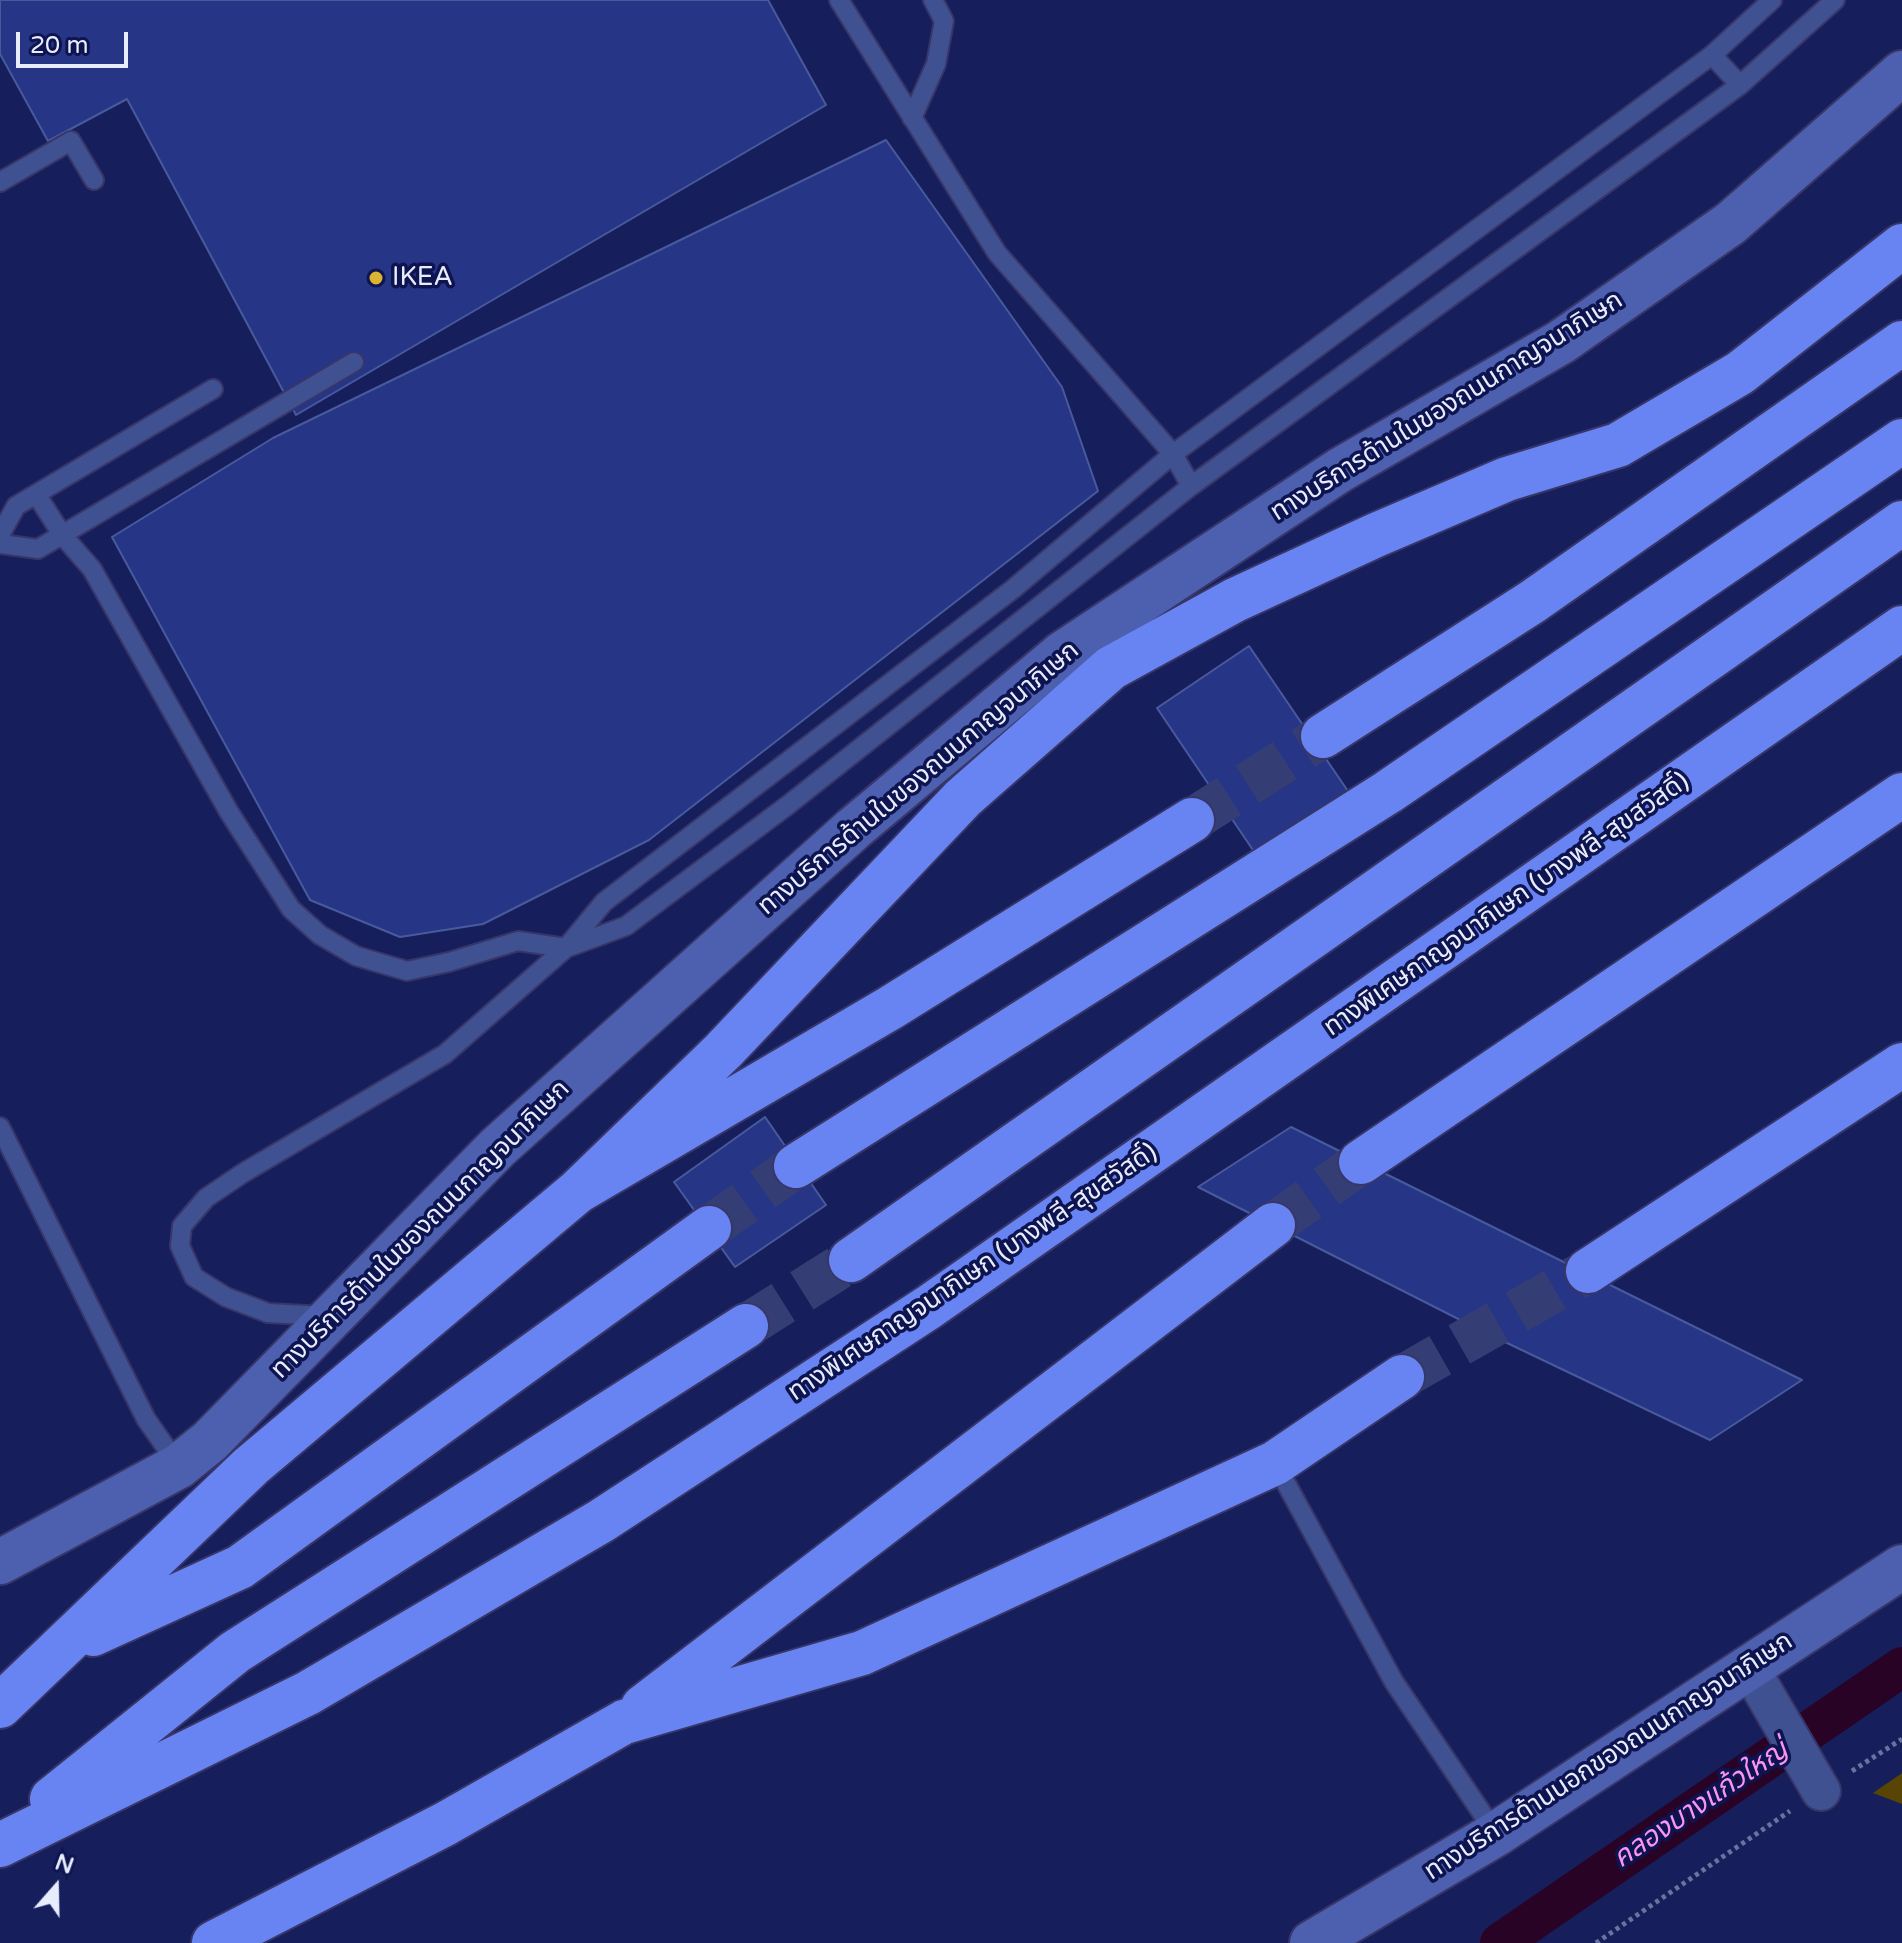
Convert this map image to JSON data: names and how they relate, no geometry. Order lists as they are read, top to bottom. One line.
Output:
{"streets":{"highway":["ทางพิเศษกาญจนาภิเษก (บางพลี-สุขสวัสดิ์)"],"main road":["ทางบริการด้านในของถนนกาญจนาภิเษก","ทางบริการด้านนอกของถนนกาญจนาภิเษก"]},"water":["คลองบางแก้วใหญ่"],"places":["IKEA"],"scale_bar":"20 m","north":"top"}
